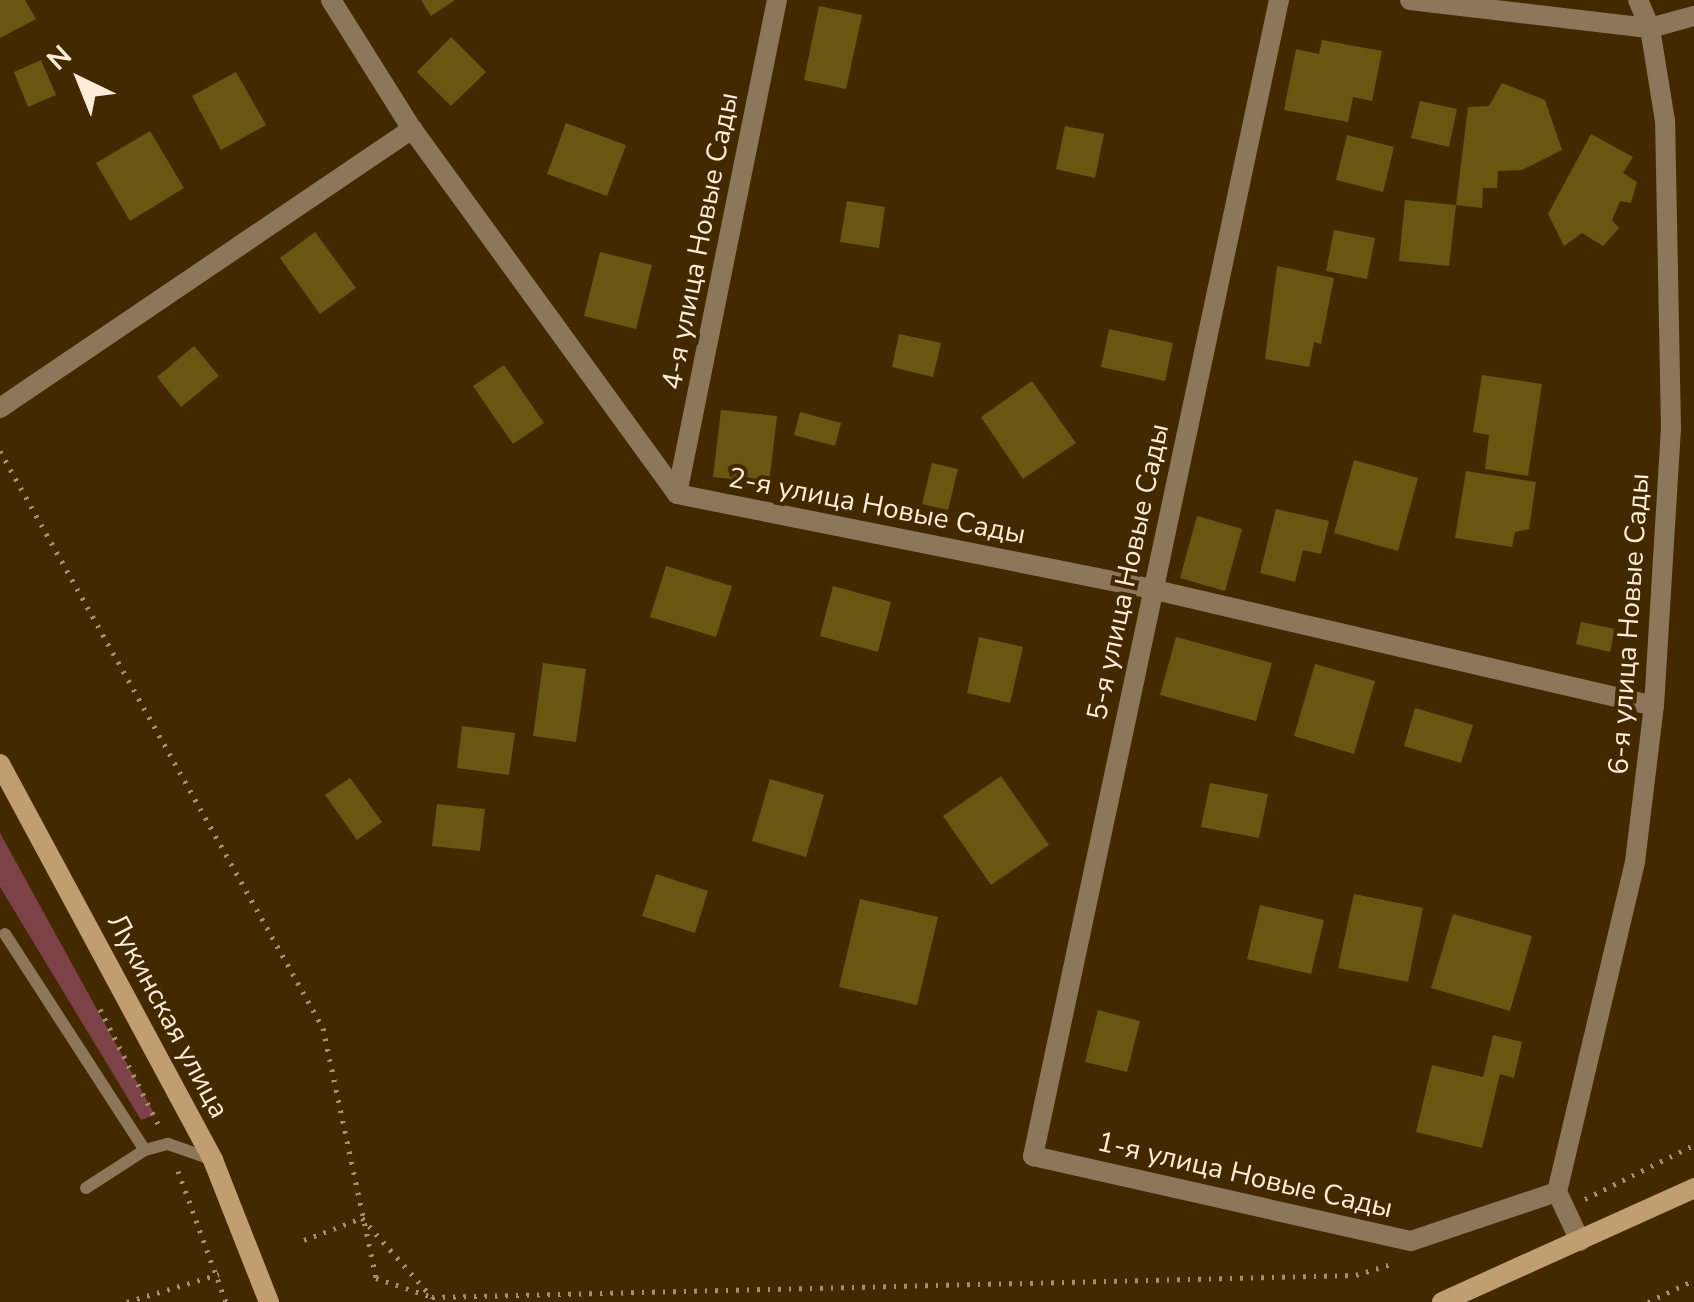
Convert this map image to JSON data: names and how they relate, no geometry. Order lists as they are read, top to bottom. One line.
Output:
{"streets":{"main road":["Лукинская улица"],"street":["4-я улица Новые Сады","2-я улица Новые Сады","5-я улица Новые Сады","6-я улица Новые Сады","1-я улица Новые Сады"]},"crossings":[["4-я улица Новые Сады","2-я улица Новые Сады"],["2-я улица Новые Сады","5-я улица Новые Сады"],["2-я улица Новые Сады","6-я улица Новые Сады"],["5-я улица Новые Сады","1-я улица Новые Сады"],["6-я улица Новые Сады","1-я улица Новые Сады"]],"north":"top left"}
